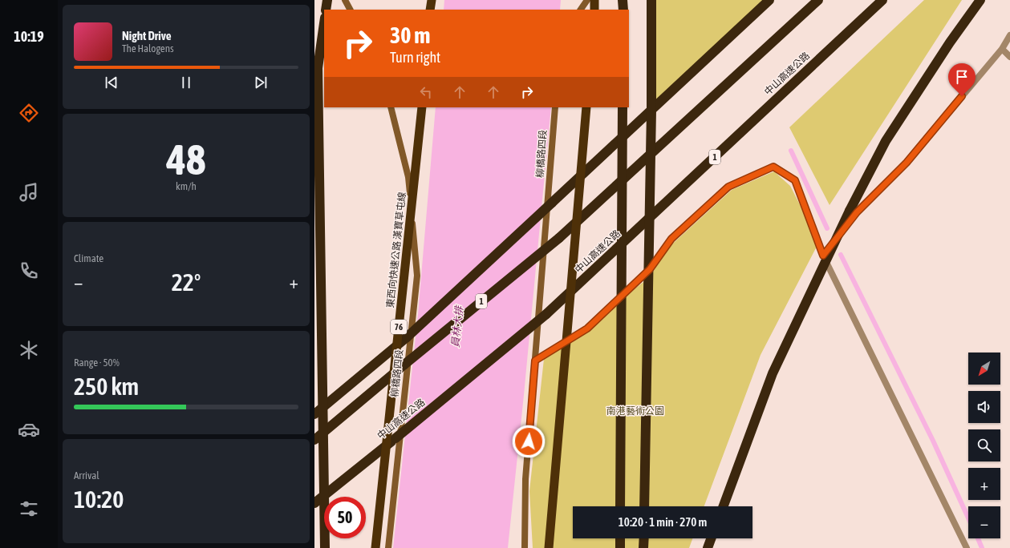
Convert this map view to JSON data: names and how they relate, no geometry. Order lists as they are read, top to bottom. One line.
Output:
{"streets":{"highway":["中山高速公路","1","東西向快速公路 漢寶草屯線","76"],"main road":["柳橋路四段"]},"water":["員林大排"],"parks":["南港藝術公園"],"north":"bottom left","page":{"tabs":"10:19","turn":["30 m","Turn right"],"song":["Night Drive","The Halogens"],"tile":[["48","km/h"],"Climate",["Range · 50%","250 km"],["Arrival","10:20"]],"heat":["−","22°","+"],"map_buttons":["+","−"],"limit":"50","trip":"10:20 · 1 min · 270 m"}}
